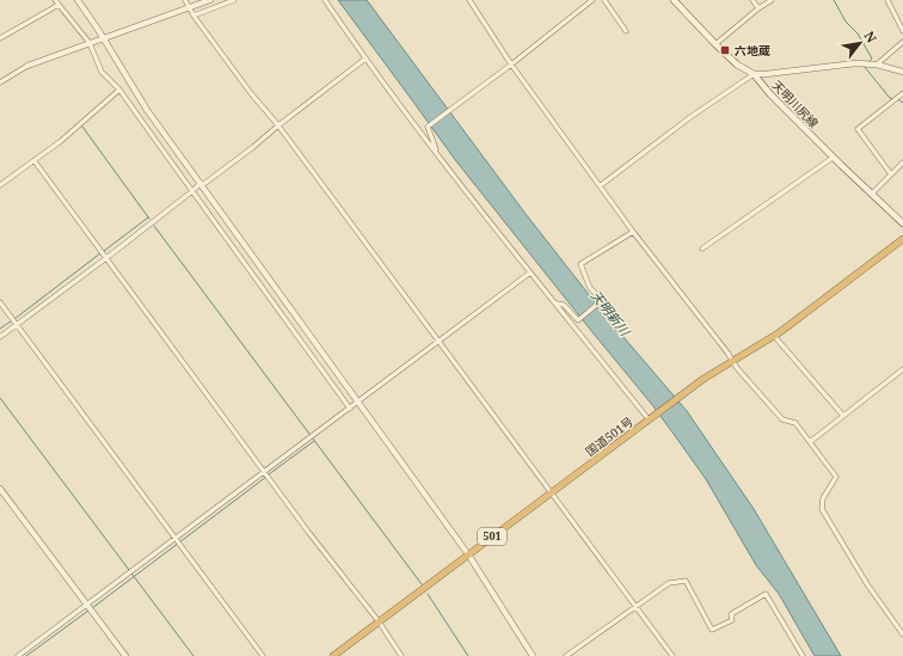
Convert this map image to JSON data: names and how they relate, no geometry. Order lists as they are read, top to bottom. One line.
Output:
{"streets":{"highway":["国道501号","501"],"main road":["天明川尻線"]},"water":["天明新川"],"places":{"transit":["六地蔵"]},"north":"top right"}
